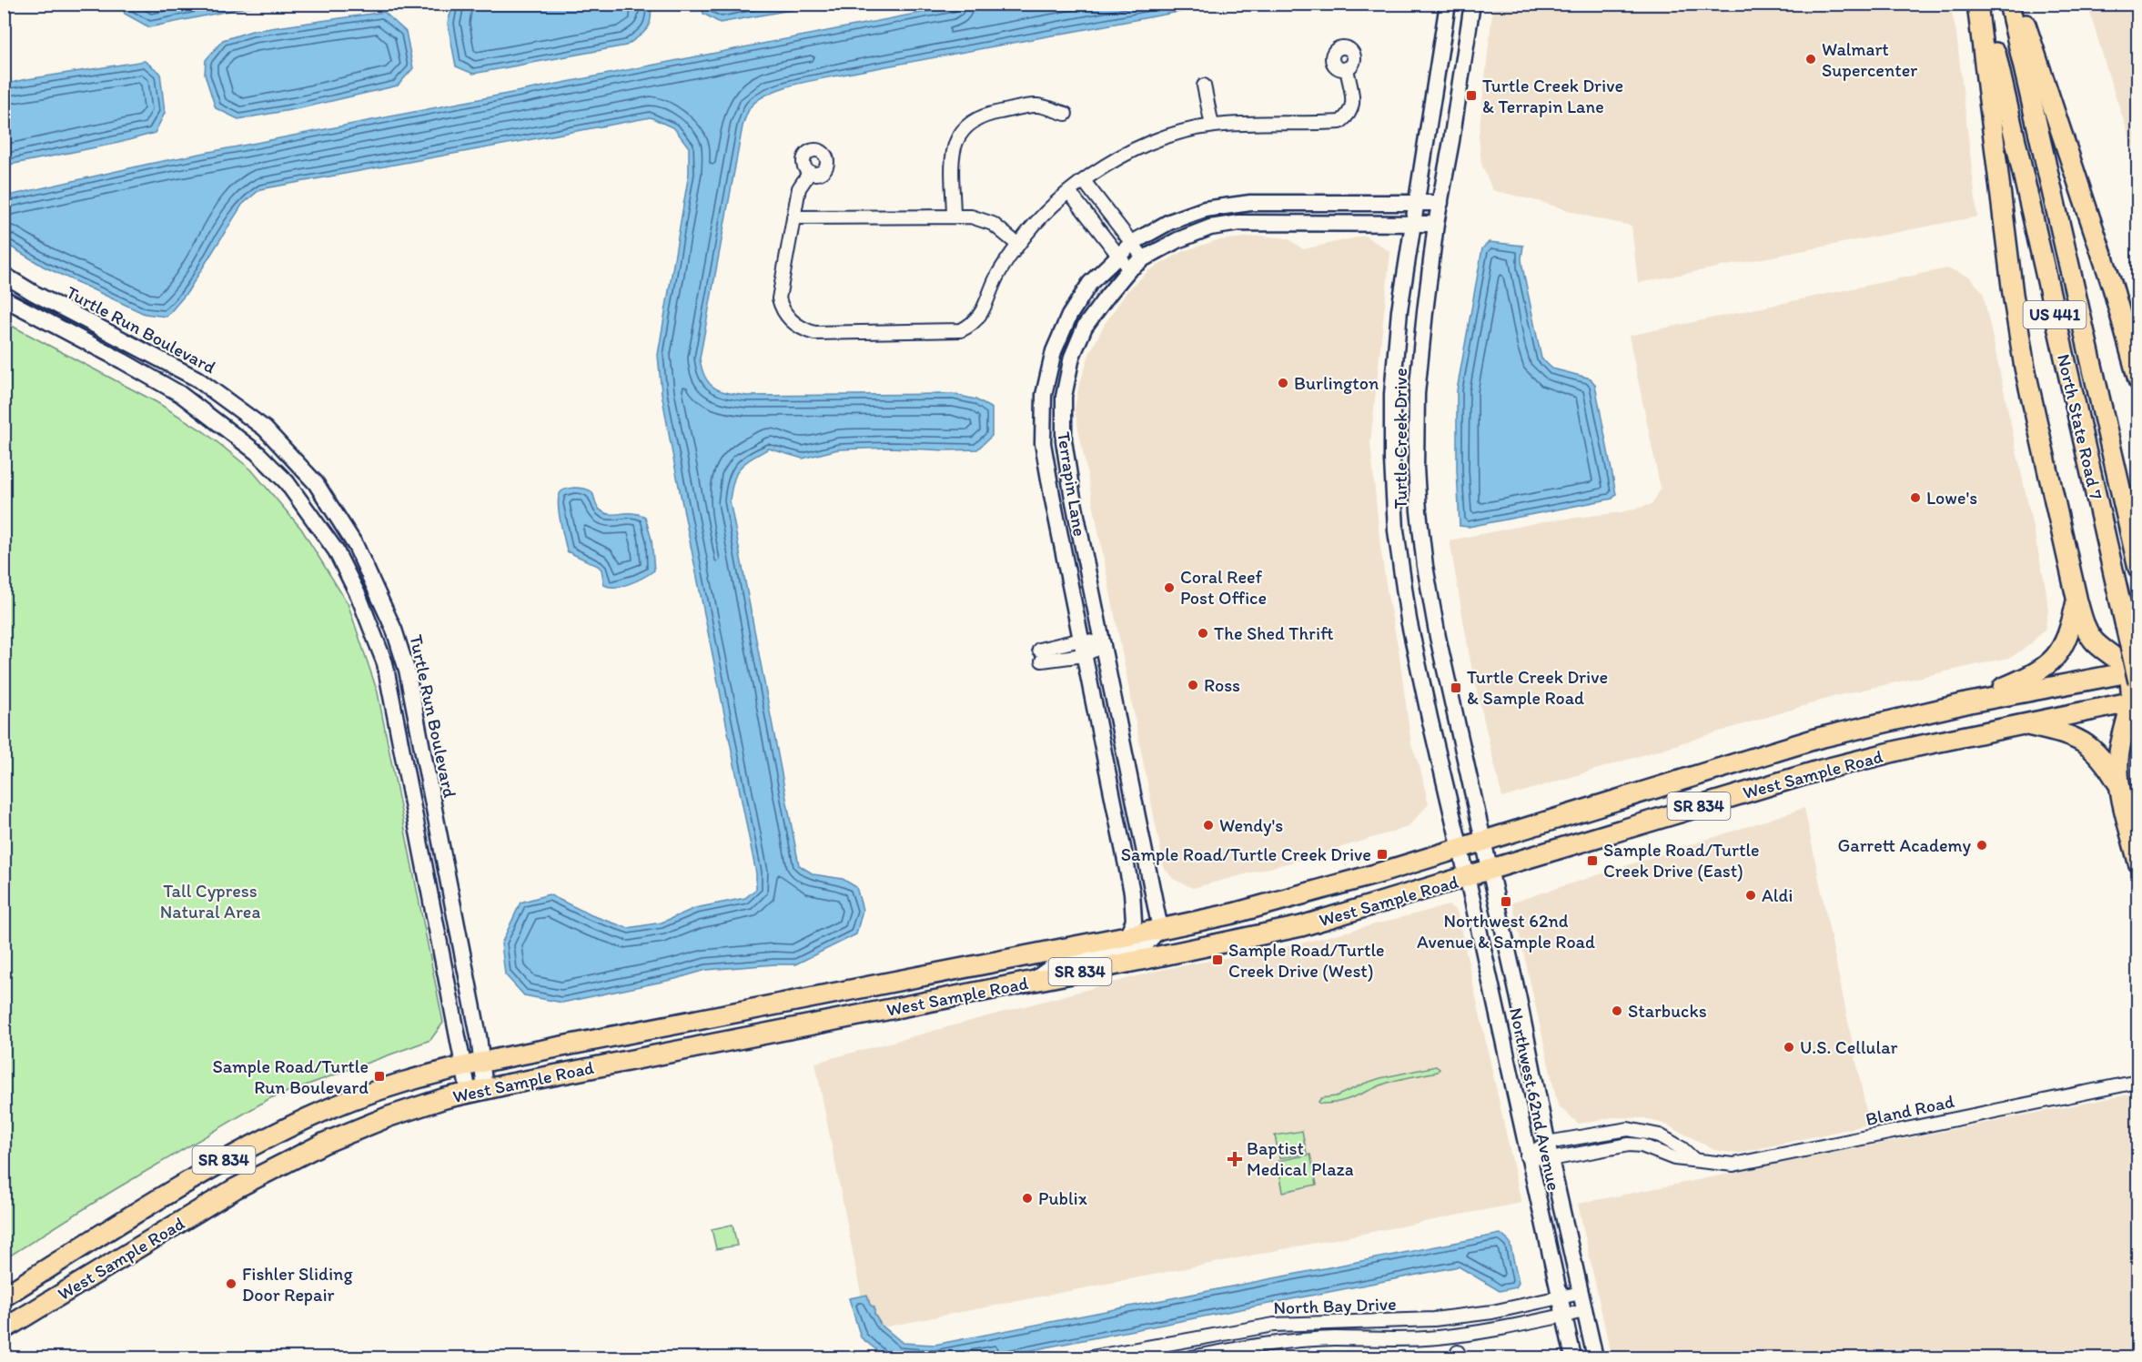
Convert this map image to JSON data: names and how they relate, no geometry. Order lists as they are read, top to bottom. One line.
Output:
{"streets":{"main road":["US 441","North State Road 7","West Sample Road","SR 834"],"street":["Turtle Run Boulevard","Turtle Creek Drive","Terrapin Lane","Northwest 62nd Avenue","Bland Road","North Bay Drive"]},"crossings":[["Turtle Run Boulevard","West Sample Road"],["North State Road 7","West Sample Road"],["Turtle Creek Drive","Terrapin Lane"],["Turtle Creek Drive","West Sample Road"],["Turtle Creek Drive","Northwest 62nd Avenue"],["Terrapin Lane","West Sample Road"],["West Sample Road","Northwest 62nd Avenue"],["Northwest 62nd Avenue","Bland Road"],["Northwest 62nd Avenue","North Bay Drive"]],"parks":["Tall Cypress Natural Area"],"places":{"other":["Walmart Supercenter","Burlington","Lowe's","Coral Reef Post Office","The Shed Thrift","Ross","Wendy's","Garrett Academy","Aldi","Starbucks","U.S. Cellular","Publix","Fishler Sliding Door Repair"],"transit":["Turtle Creek Drive & Terrapin Lane","Turtle Creek Drive & Sample Road","Sample Road/Turtle Creek Drive","Sample Road/Turtle Creek Drive (East)","Northwest 62nd Avenue & Sample Road","Sample Road/Turtle Creek Drive (West)","Sample Road/Turtle Run Boulevard"],"health":["Baptist Medical Plaza"]}}
